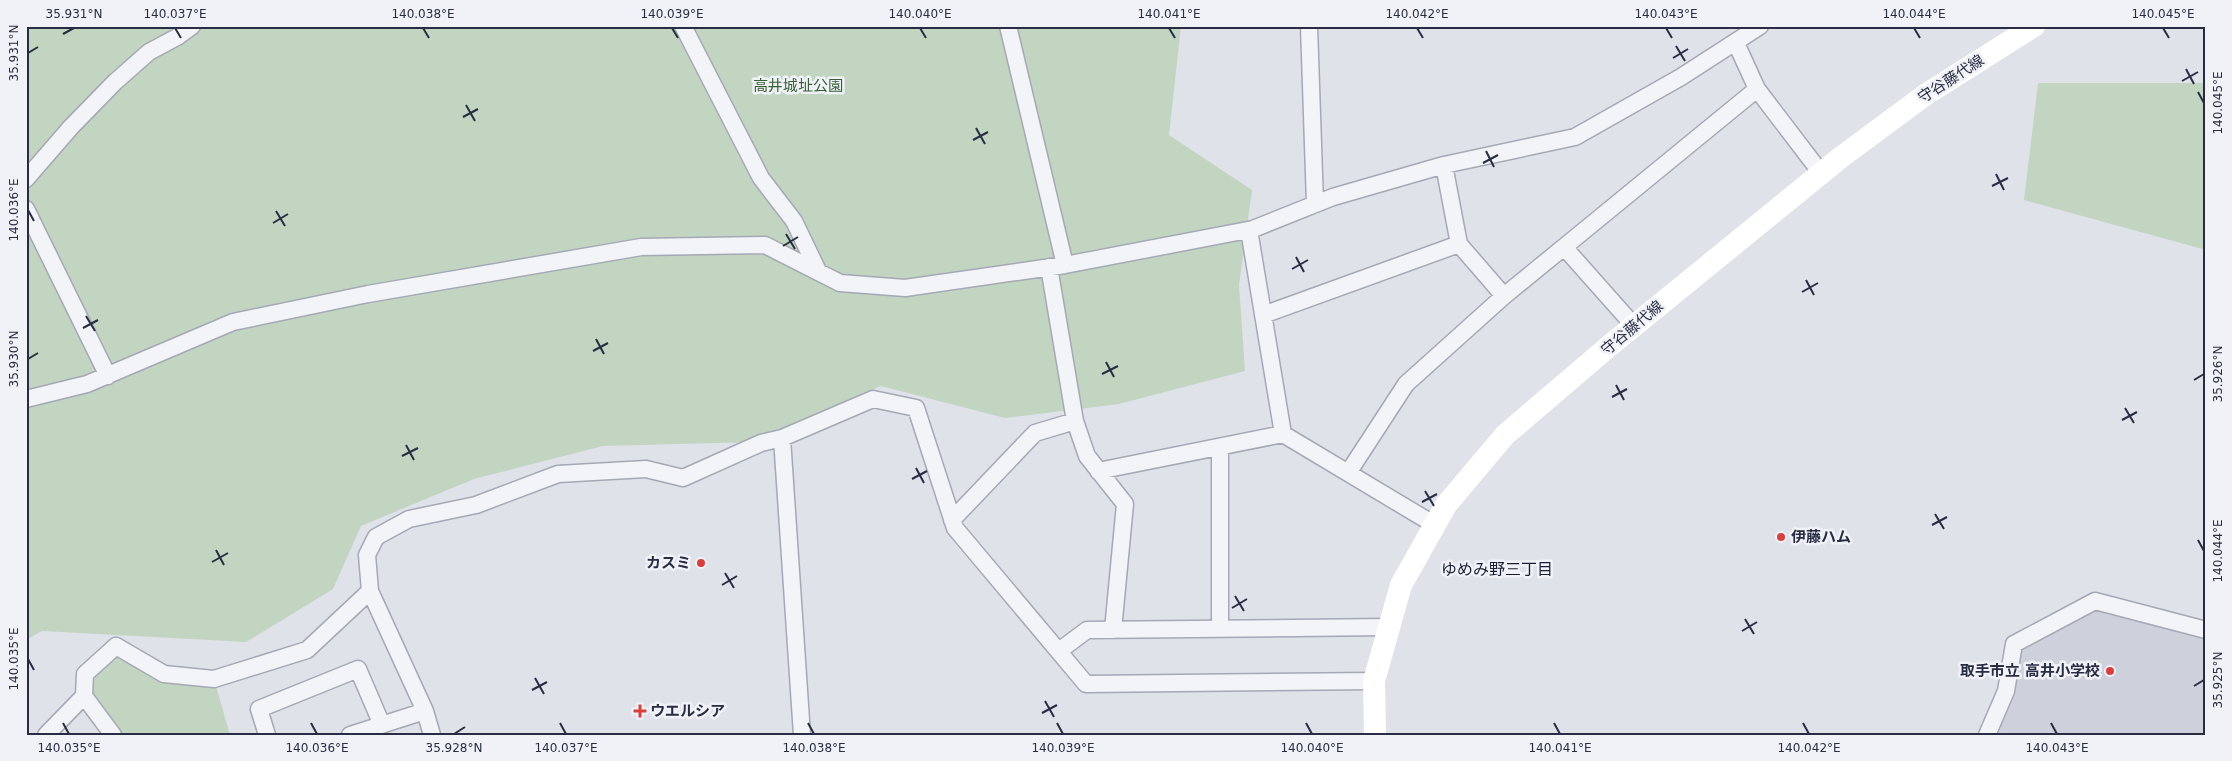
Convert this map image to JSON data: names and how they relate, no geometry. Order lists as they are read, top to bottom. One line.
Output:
{"streets":{"main road":["守谷藤代線"]},"districts":["ゆめみ野三丁目"],"parks":["高井城址公園"],"places":{"other":["伊藤ハム","カスミ","取手市立 高井小学校"],"health":["ウエルシア"]},"coordinates":["35.931°N","140.037°E","140.038°E","140.039°E","140.040°E","140.041°E","140.042°E","140.043°E","140.044°E","140.045°E","140.036°E","35.930°N","35.926°N","140.035°E","35.925°N","35.928°N"]}
